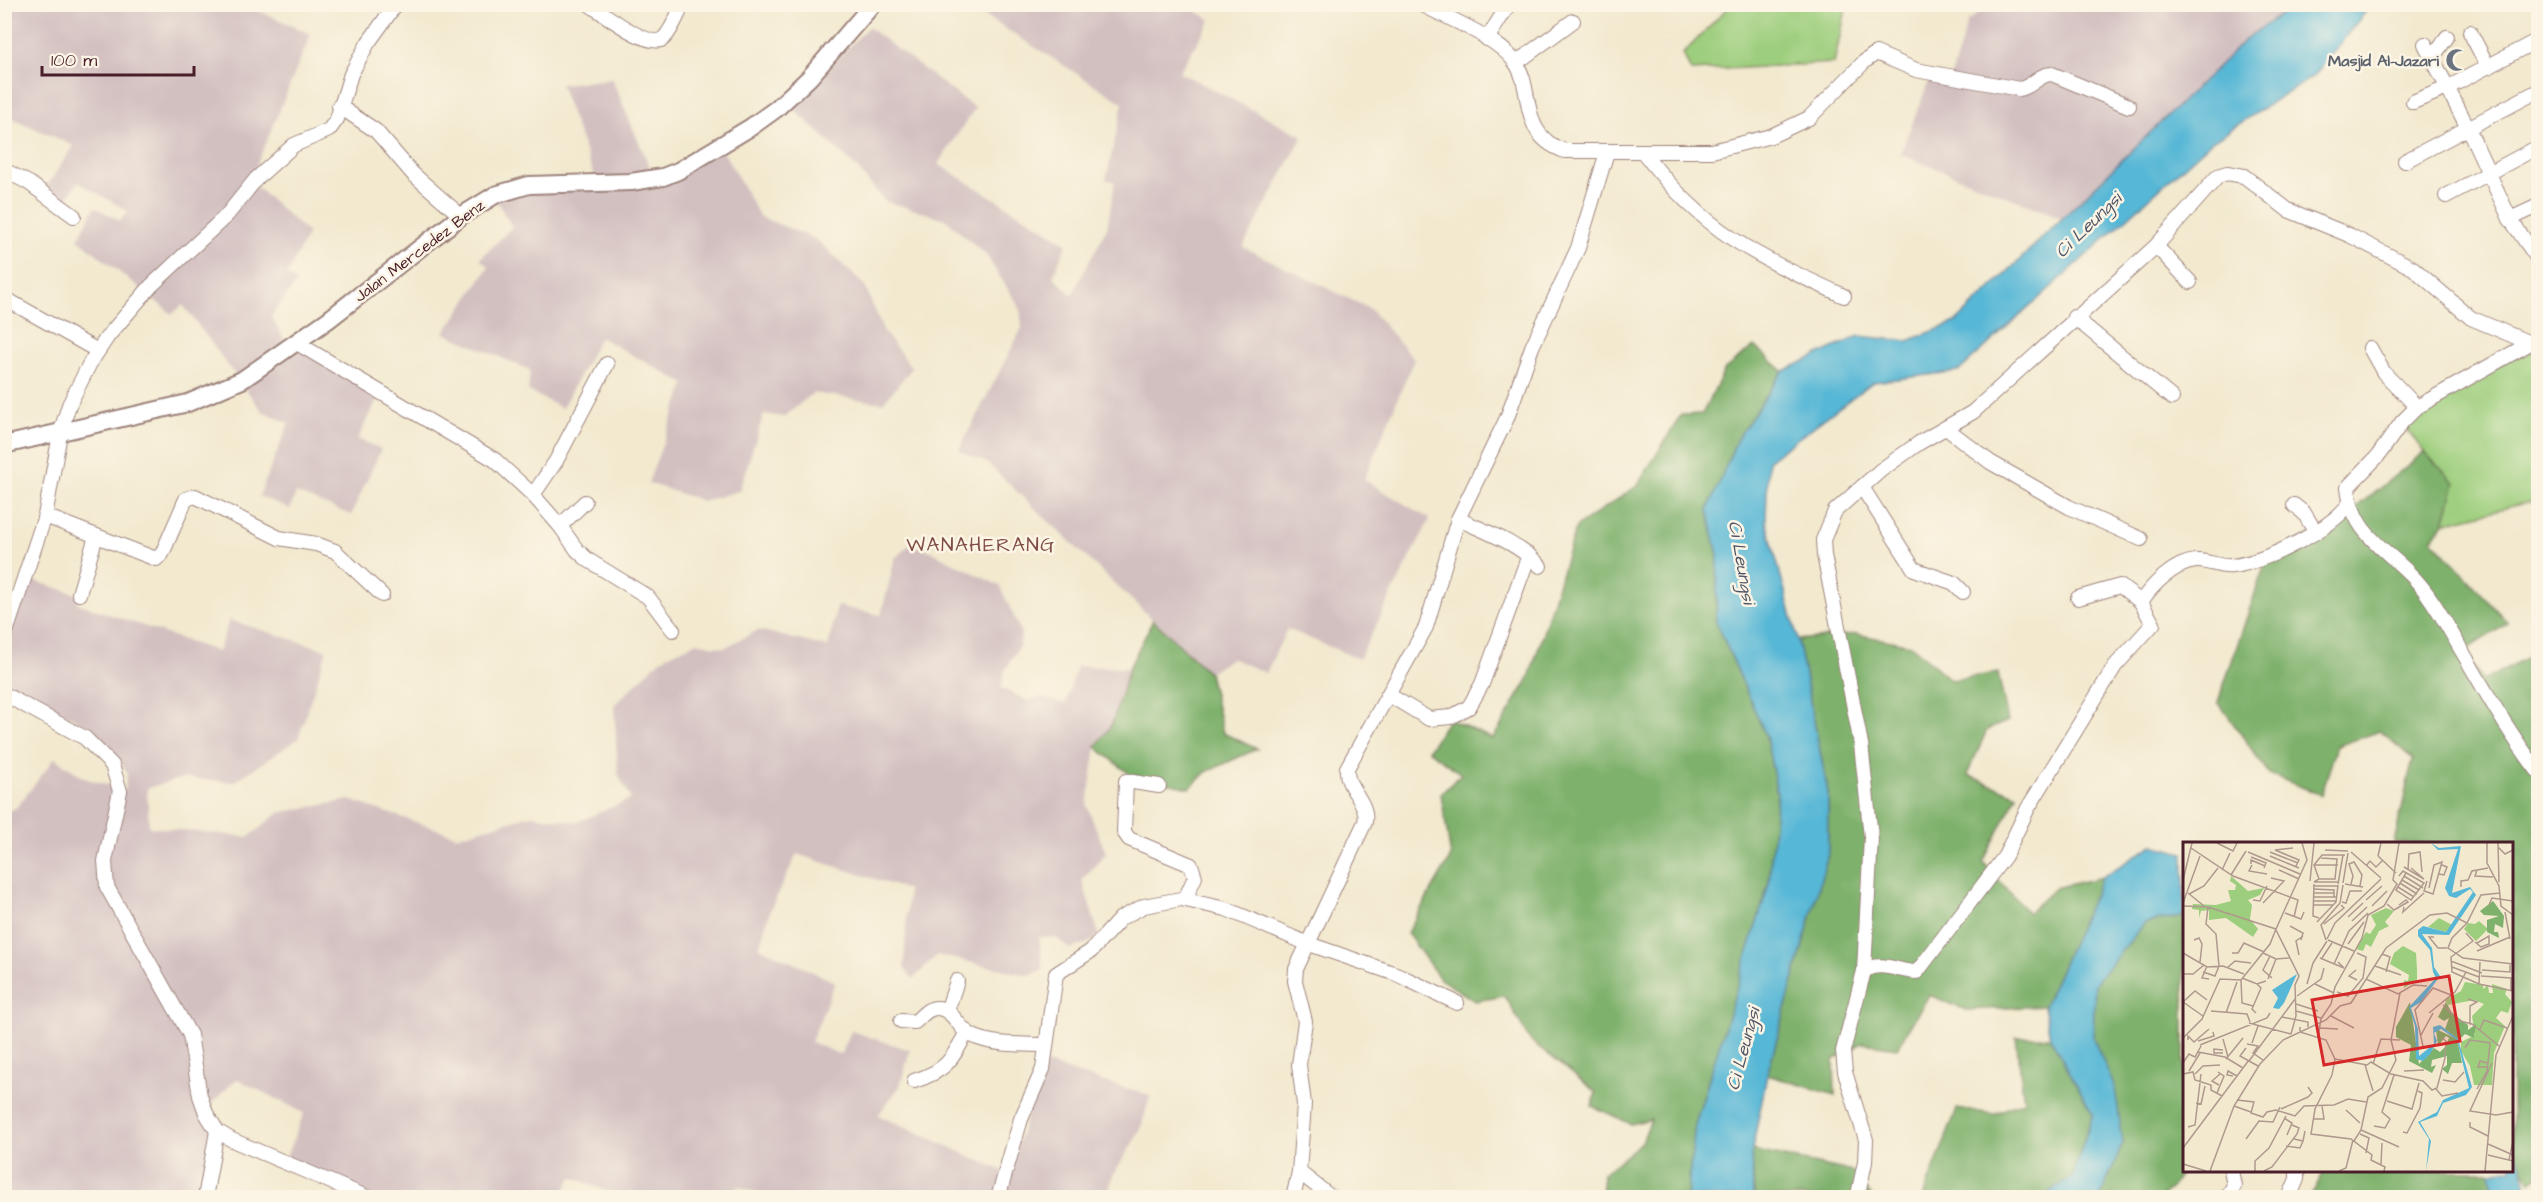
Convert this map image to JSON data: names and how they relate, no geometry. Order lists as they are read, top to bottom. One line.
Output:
{"streets":{"main road":["Jalan Mercedez Benz"]},"districts":["WANAHERANG"],"water":["Ci Leungsi"],"places":{"mosque":["Masjid Al-Jazari"]},"scale_bar":"100 m"}
